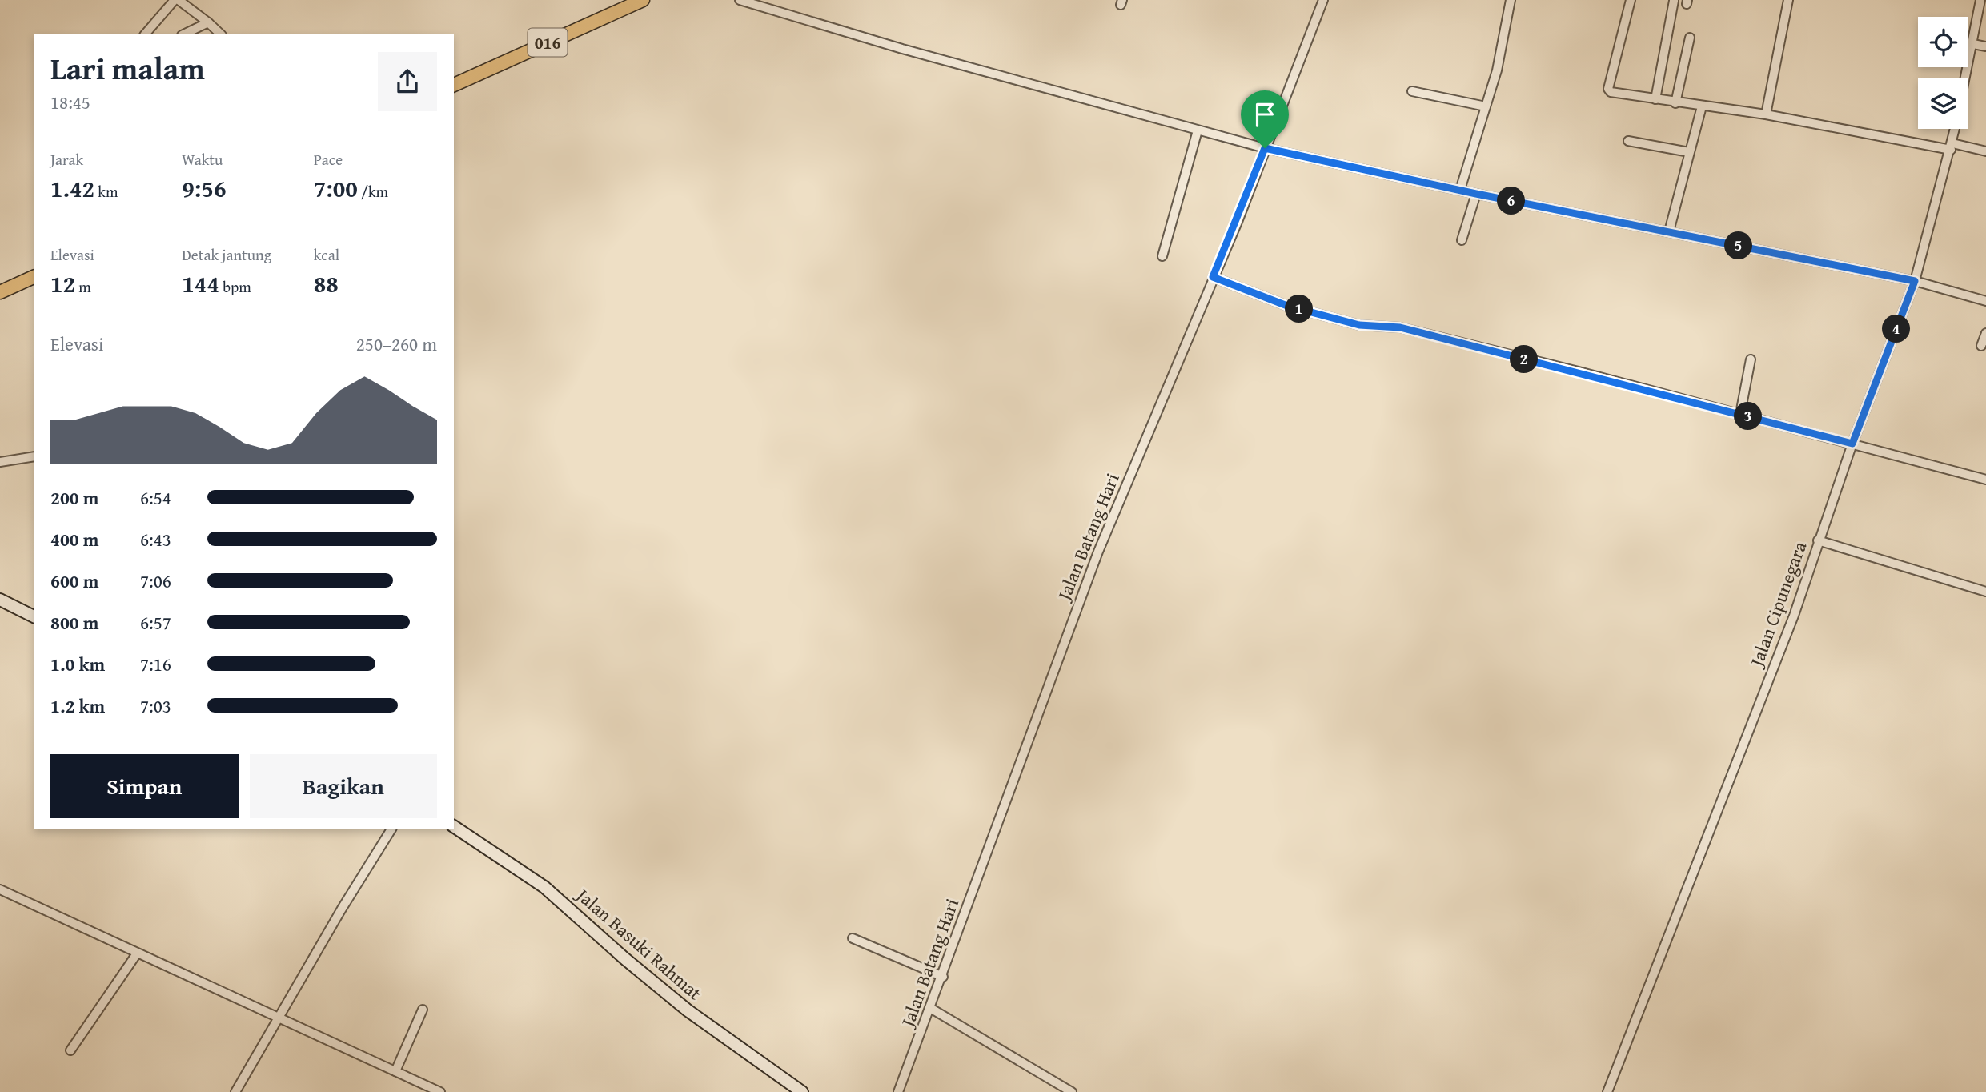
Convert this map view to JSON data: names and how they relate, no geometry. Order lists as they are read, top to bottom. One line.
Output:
{"streets":{"main road":["016","Jalan Basuki Rahmat"],"street":["Jalan Batang Hari","Jalan Cipunegara"]},"page":{"heading":["Lari malam","18:45"],"stats":[["Jarak","1.42 km"],["Waktu","9:56"],["Pace","7:00 /km"],["Elevasi","12 m"],["Detak jantung","144 bpm"],["kcal","88"]],"pins":["6","5","1","4","2","3"],"chart":["Elevasi","250–260 m"],"list":[{"name":"200 m","note":"6:54"},{"name":"400 m","note":"6:43"},{"name":"600 m","note":"7:06"},{"name":"800 m","note":"6:57"},{"name":"1.0 km","note":"7:16"},{"name":"1.2 km","note":"7:03"}],"buttons":["Simpan","Bagikan"]}}
